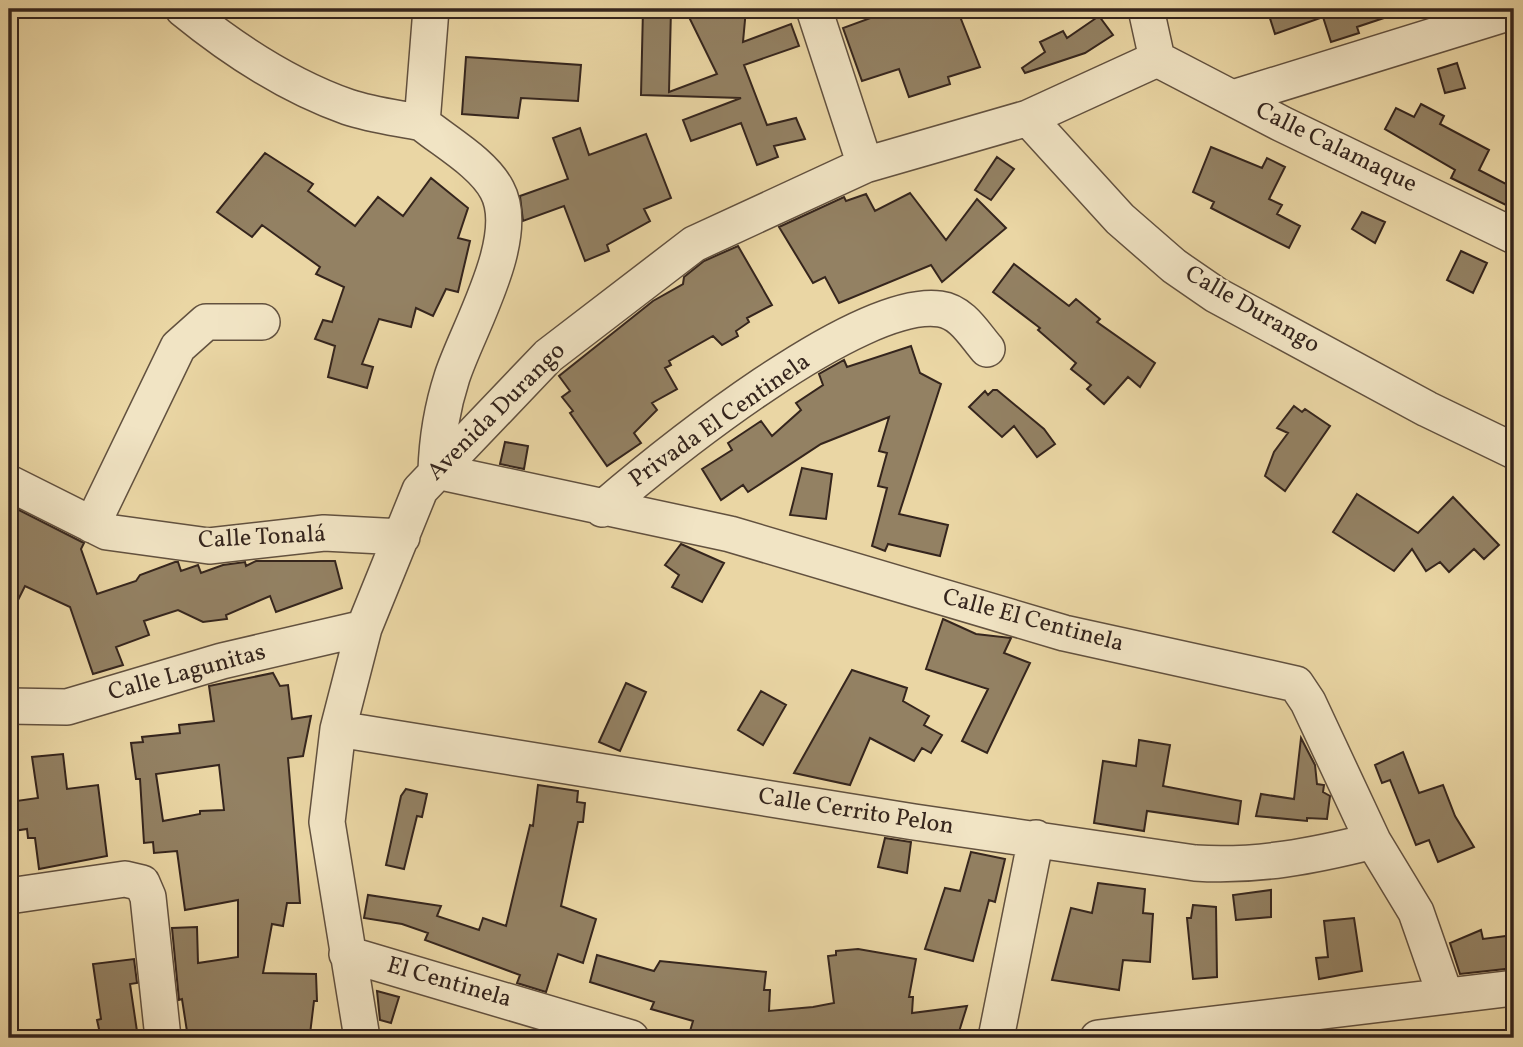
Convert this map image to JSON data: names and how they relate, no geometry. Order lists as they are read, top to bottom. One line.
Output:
{"streets":{"street":["Calle Calamaque","Calle Durango","Avenida Durango","Privada El Centinela","Calle Tonalá","Calle El Centinela","Calle Lagunitas","Calle Cerrito Pelon","El Centinela"]},"crossings":[["Calle Calamaque","Avenida Durango"],["Calle Durango","Avenida Durango"],["Avenida Durango","Calle Tonalá"],["Avenida Durango","Calle El Centinela"],["Avenida Durango","Calle Lagunitas"],["Avenida Durango","Calle Cerrito Pelon"],["Avenida Durango","El Centinela"],["Privada El Centinela","Calle El Centinela"],["Calle El Centinela","Calle Cerrito Pelon"]]}
